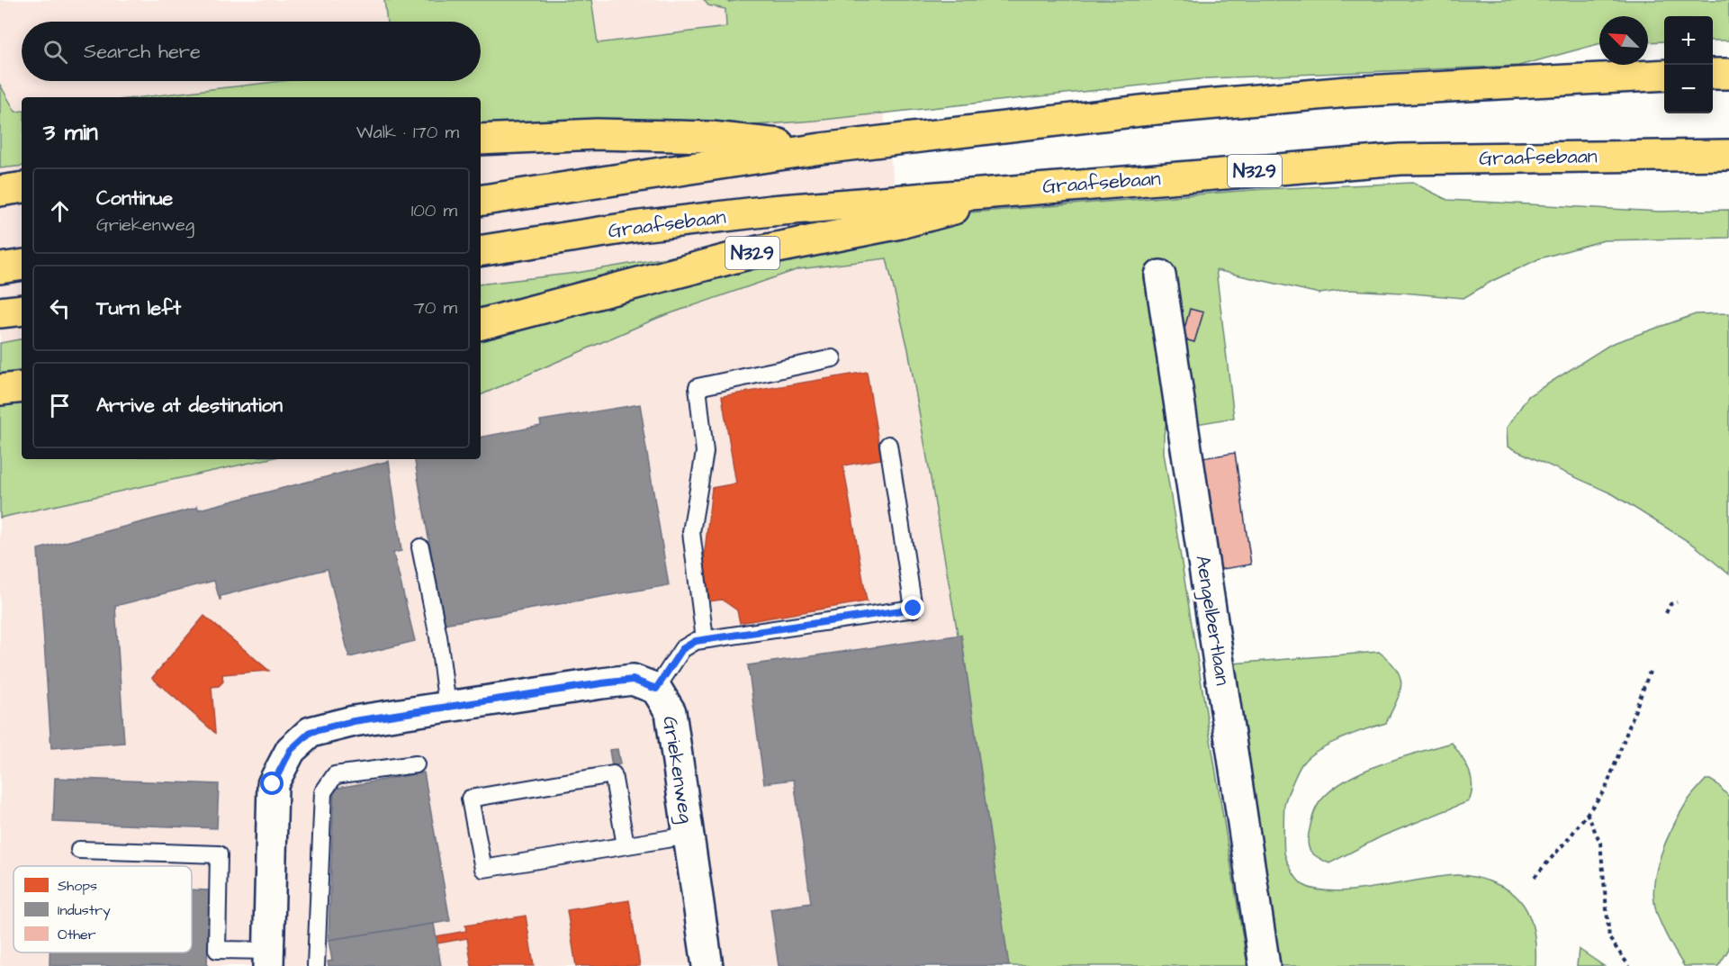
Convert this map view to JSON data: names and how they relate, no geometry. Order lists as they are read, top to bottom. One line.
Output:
{"streets":{"main road":["Graafsebaan","N329"],"street":["Aengelbertlaan","Griekenweg"]},"crossings":[["Graafsebaan","N329"]],"legend":["Shops","Industry","Other"],"north":"top left","page":{"map_buttons":["+","−"],"search":"Search here","heading":["3 min","Walk · 170 m"],"list":[["Continue","Griekenweg","100 m"],["Turn left","70 m"],"Arrive at destination"]}}
